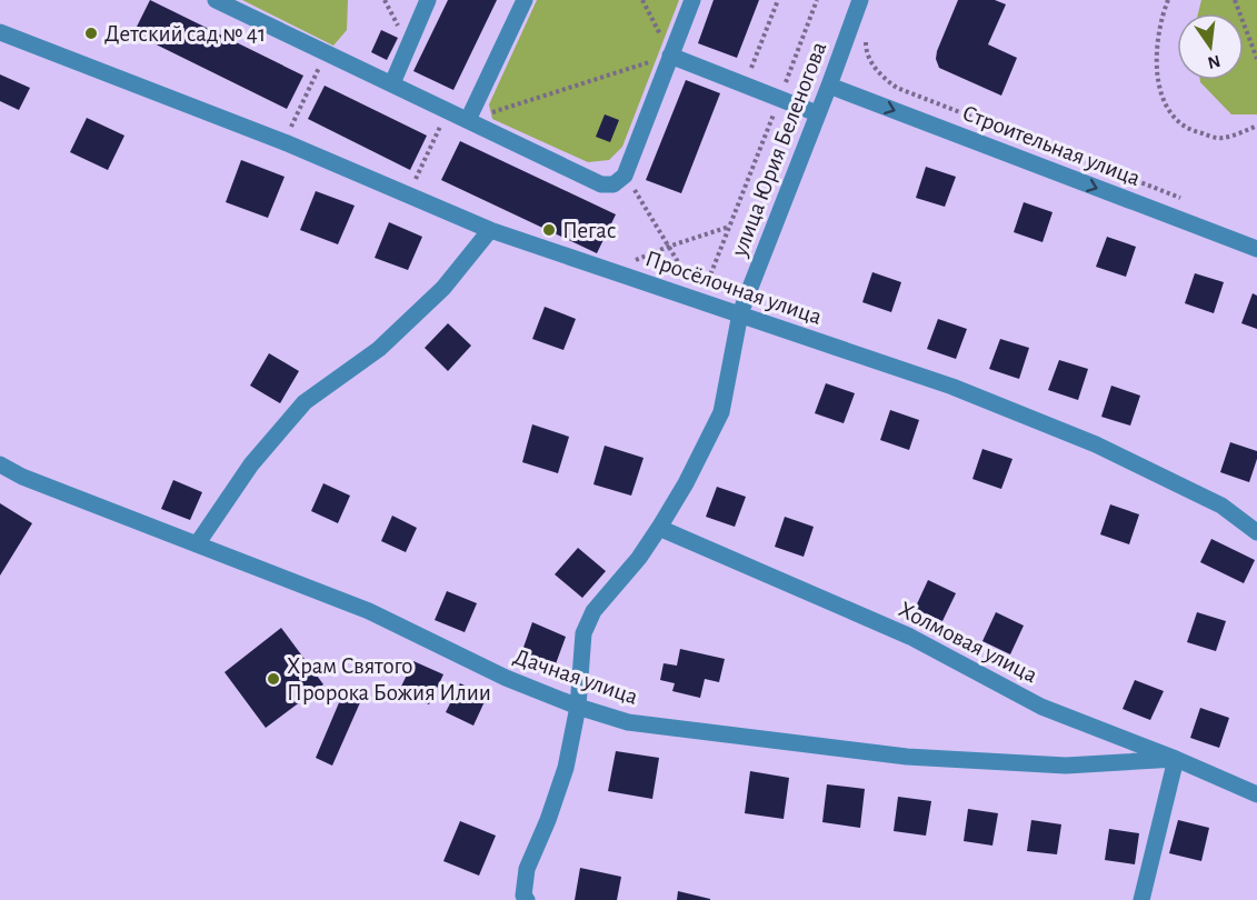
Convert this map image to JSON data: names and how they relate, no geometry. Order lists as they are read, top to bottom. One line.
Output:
{"streets":{"street":["Строительная улица","улица Юрия Беленогова","Просёлочная улица","Холмовая улица","Дачная улица"]},"crossings":[["Строительная улица","улица Юрия Беленогова"],["улица Юрия Беленогова","Просёлочная улица"],["улица Юрия Беленогова","Холмовая улица"],["улица Юрия Беленогова","Дачная улица"],["Холмовая улица","Дачная улица"]],"one_way":["Строительная улица"],"places":["Детский сад № 41","Пегас","Храм Святого Пророка Божия Илии"],"north":"bottom"}
